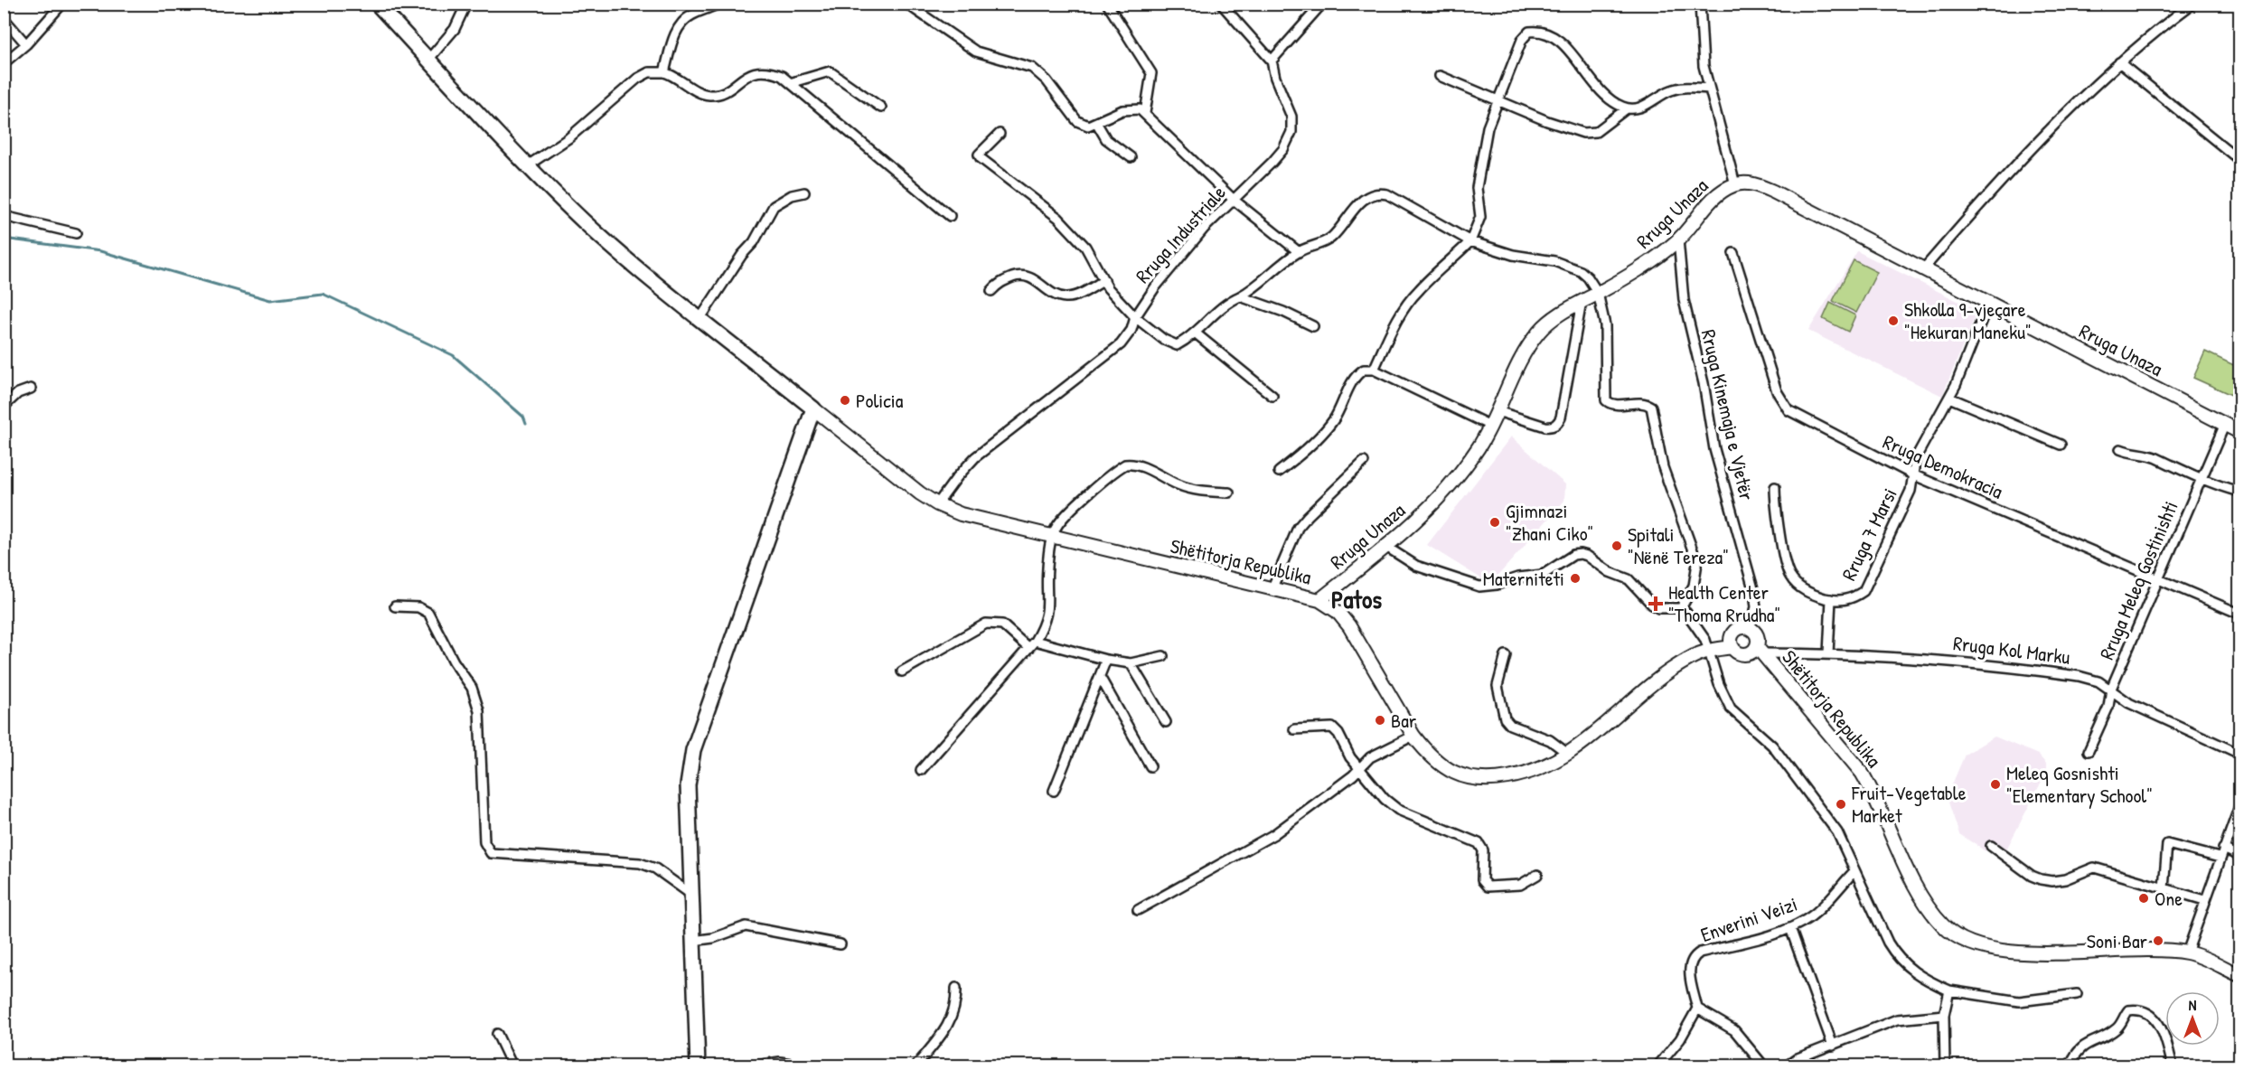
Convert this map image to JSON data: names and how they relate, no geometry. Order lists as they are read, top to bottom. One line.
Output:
{"streets":{"main road":["Rruga Unaza","Shëtitorja Republika"],"street":["Rruga Industriale","Rruga Kinemaja e Vjetër","Rruga Demokracia","Rruga 7 Marsi","Rruga Meleq Gostinishti","Rruga Kol Marku","Enverini Veizi"]},"crossings":[["Rruga Unaza","Rruga Kinemaja e Vjetër"],["Rruga Unaza","Rruga 7 Marsi"],["Rruga Unaza","Shëtitorja Republika"],["Rruga Unaza","Rruga Meleq Gostinishti"],["Rruga Industriale","Shëtitorja Republika"],["Rruga Kinemaja e Vjetër","Shëtitorja Republika"],["Rruga Kinemaja e Vjetër","Rruga Kol Marku"],["Rruga Demokracia","Rruga 7 Marsi"],["Rruga Demokracia","Rruga Meleq Gostinishti"],["Shëtitorja Republika","Rruga Kol Marku"],["Rruga Meleq Gostinishti","Rruga Kol Marku"]],"districts":["Patos"],"places":{"other":["Shkolla 9-vjeçare \"Hekuran Maneku\"","Policia","Gjimnazi \"Zhani Ciko\"","Spitali \"Nënë Tereza\"","Materniteti","Bar","Meleq Gosnishti \"Elementary School\"","Fruit-Vegetable Market","One","Soni Bar"],"health":["Health Center \"Thoma Rrudha\""]},"north":"top"}
